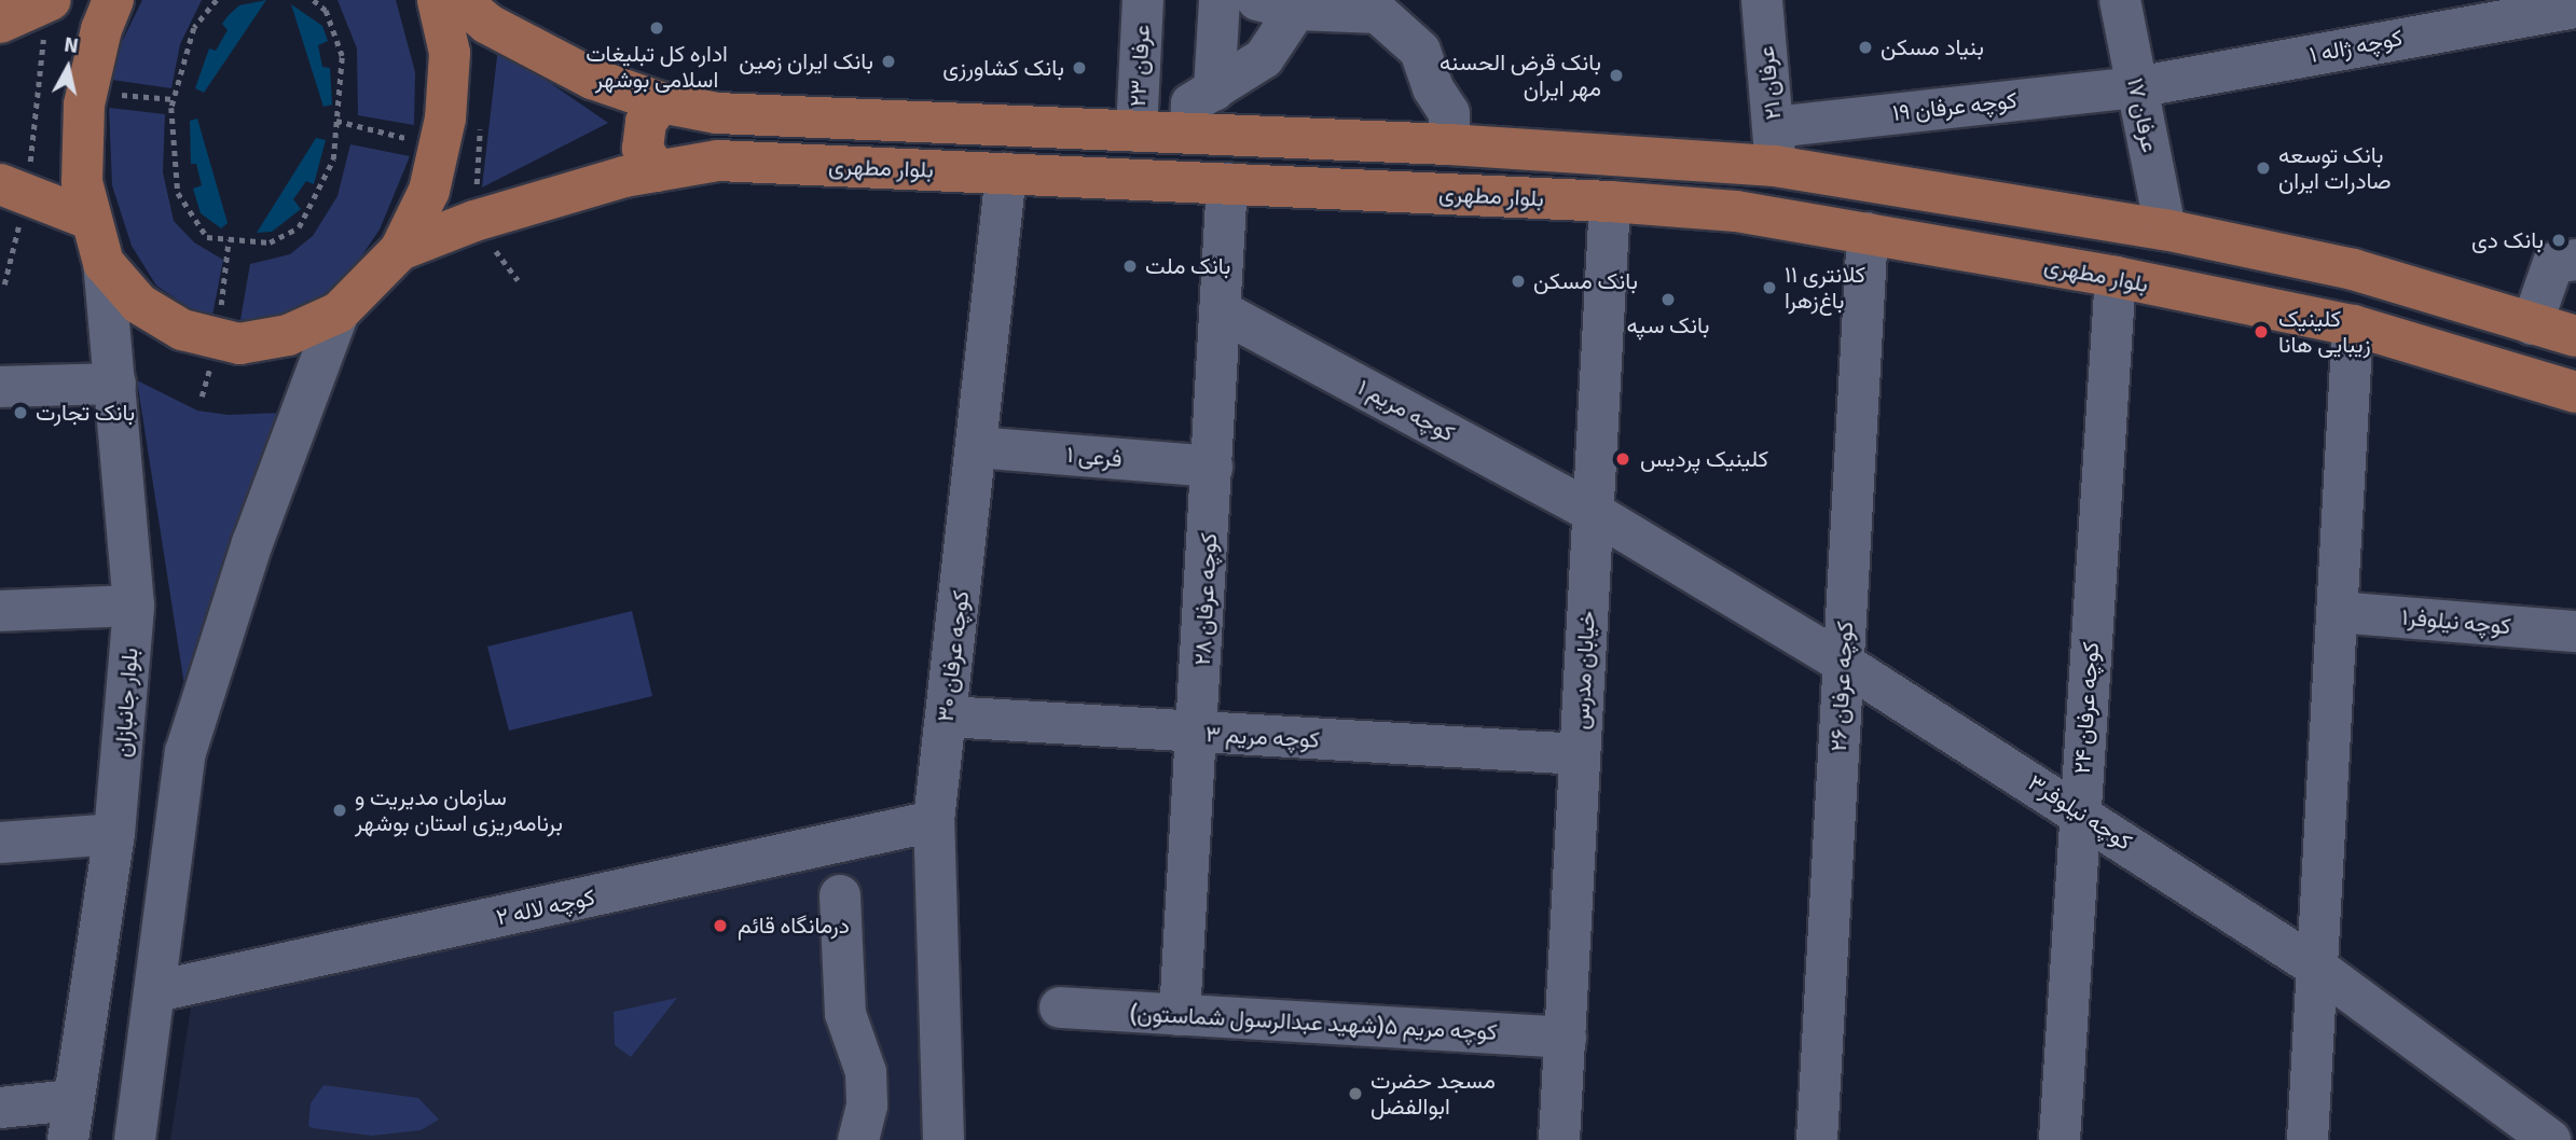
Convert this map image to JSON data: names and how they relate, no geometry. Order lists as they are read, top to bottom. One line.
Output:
{"streets":{"main road":["بلوار مطهری"],"street":["کوچه ژاله ۱","عرفان ۲۳","عرفان ۲۱","کوچه عرفان ۱۹","عرفان ۱۷","کوچه مریم ۱","فرعی ۱","کوچه عرفان ۲۸","کوچه نیلوفر۱","کوچه عرفان ۳۰","خیابان مدرس","کوچه عرفان ۲۶","بلوار جانبازان","کوچه عرفان ۲۴","کوچه مریم ۳","کوچه نیلوفر۳","کوچه لاله ۲","کوچه مریم ۵(شهید عبدالرسول شماستون)"]},"crossings":[["کوچه ژاله ۱","کوچه عرفان ۱۹"],["کوچه ژاله ۱","عرفان ۱۷"],["عرفان ۲۳","بلوار مطهری"],["عرفان ۲۱","کوچه عرفان ۱۹"],["عرفان ۲۱","بلوار مطهری"],["کوچه عرفان ۱۹","عرفان ۱۷"],["کوچه عرفان ۱۹","بلوار مطهری"],["عرفان ۱۷","بلوار مطهری"],["بلوار مطهری","کوچه عرفان ۲۸"],["بلوار مطهری","کوچه عرفان ۳۰"],["بلوار مطهری","خیابان مدرس"],["بلوار مطهری","کوچه عرفان ۲۶"],["بلوار مطهری","کوچه عرفان ۲۴"],["کوچه مریم ۱","کوچه عرفان ۲۸"],["کوچه مریم ۱","خیابان مدرس"],["کوچه مریم ۱","کوچه نیلوفر۳"],["فرعی ۱","کوچه عرفان ۲۸"],["فرعی ۱","کوچه عرفان ۳۰"],["کوچه عرفان ۲۸","کوچه مریم ۳"],["کوچه عرفان ۲۸","کوچه مریم ۵(شهید عبدالرسول شماستون)"],["کوچه عرفان ۳۰","کوچه مریم ۳"],["کوچه عرفان ۳۰","کوچه لاله ۲"],["خیابان مدرس","کوچه مریم ۳"],["خیابان مدرس","کوچه نیلوفر۳"],["خیابان مدرس","کوچه مریم ۵(شهید عبدالرسول شماستون)"],["کوچه عرفان ۲۶","کوچه نیلوفر۳"],["کوچه عرفان ۲۴","کوچه نیلوفر۳"]],"places":["اداره کل تبلیغات اسلامی بوشهر","بنیاد مسکن","بانک ایران زمین","بانک کشاورزی","بانک قرض الحسنه مهر ایران","بانک توسعه صادرات ایران","بانک دی","بانک ملت","بانک مسکن","کلانتری ۱۱ باغ‌زهرا","بانک سپه","کلینیک زیبایی هانا","بانک تجارت","کلینیک پردیس","سازمان مدیریت و برنامه‌ریزی استان بوشهر","درمانگاه قائم","مسجد حضرت ابوالفضل"],"north":"top"}
